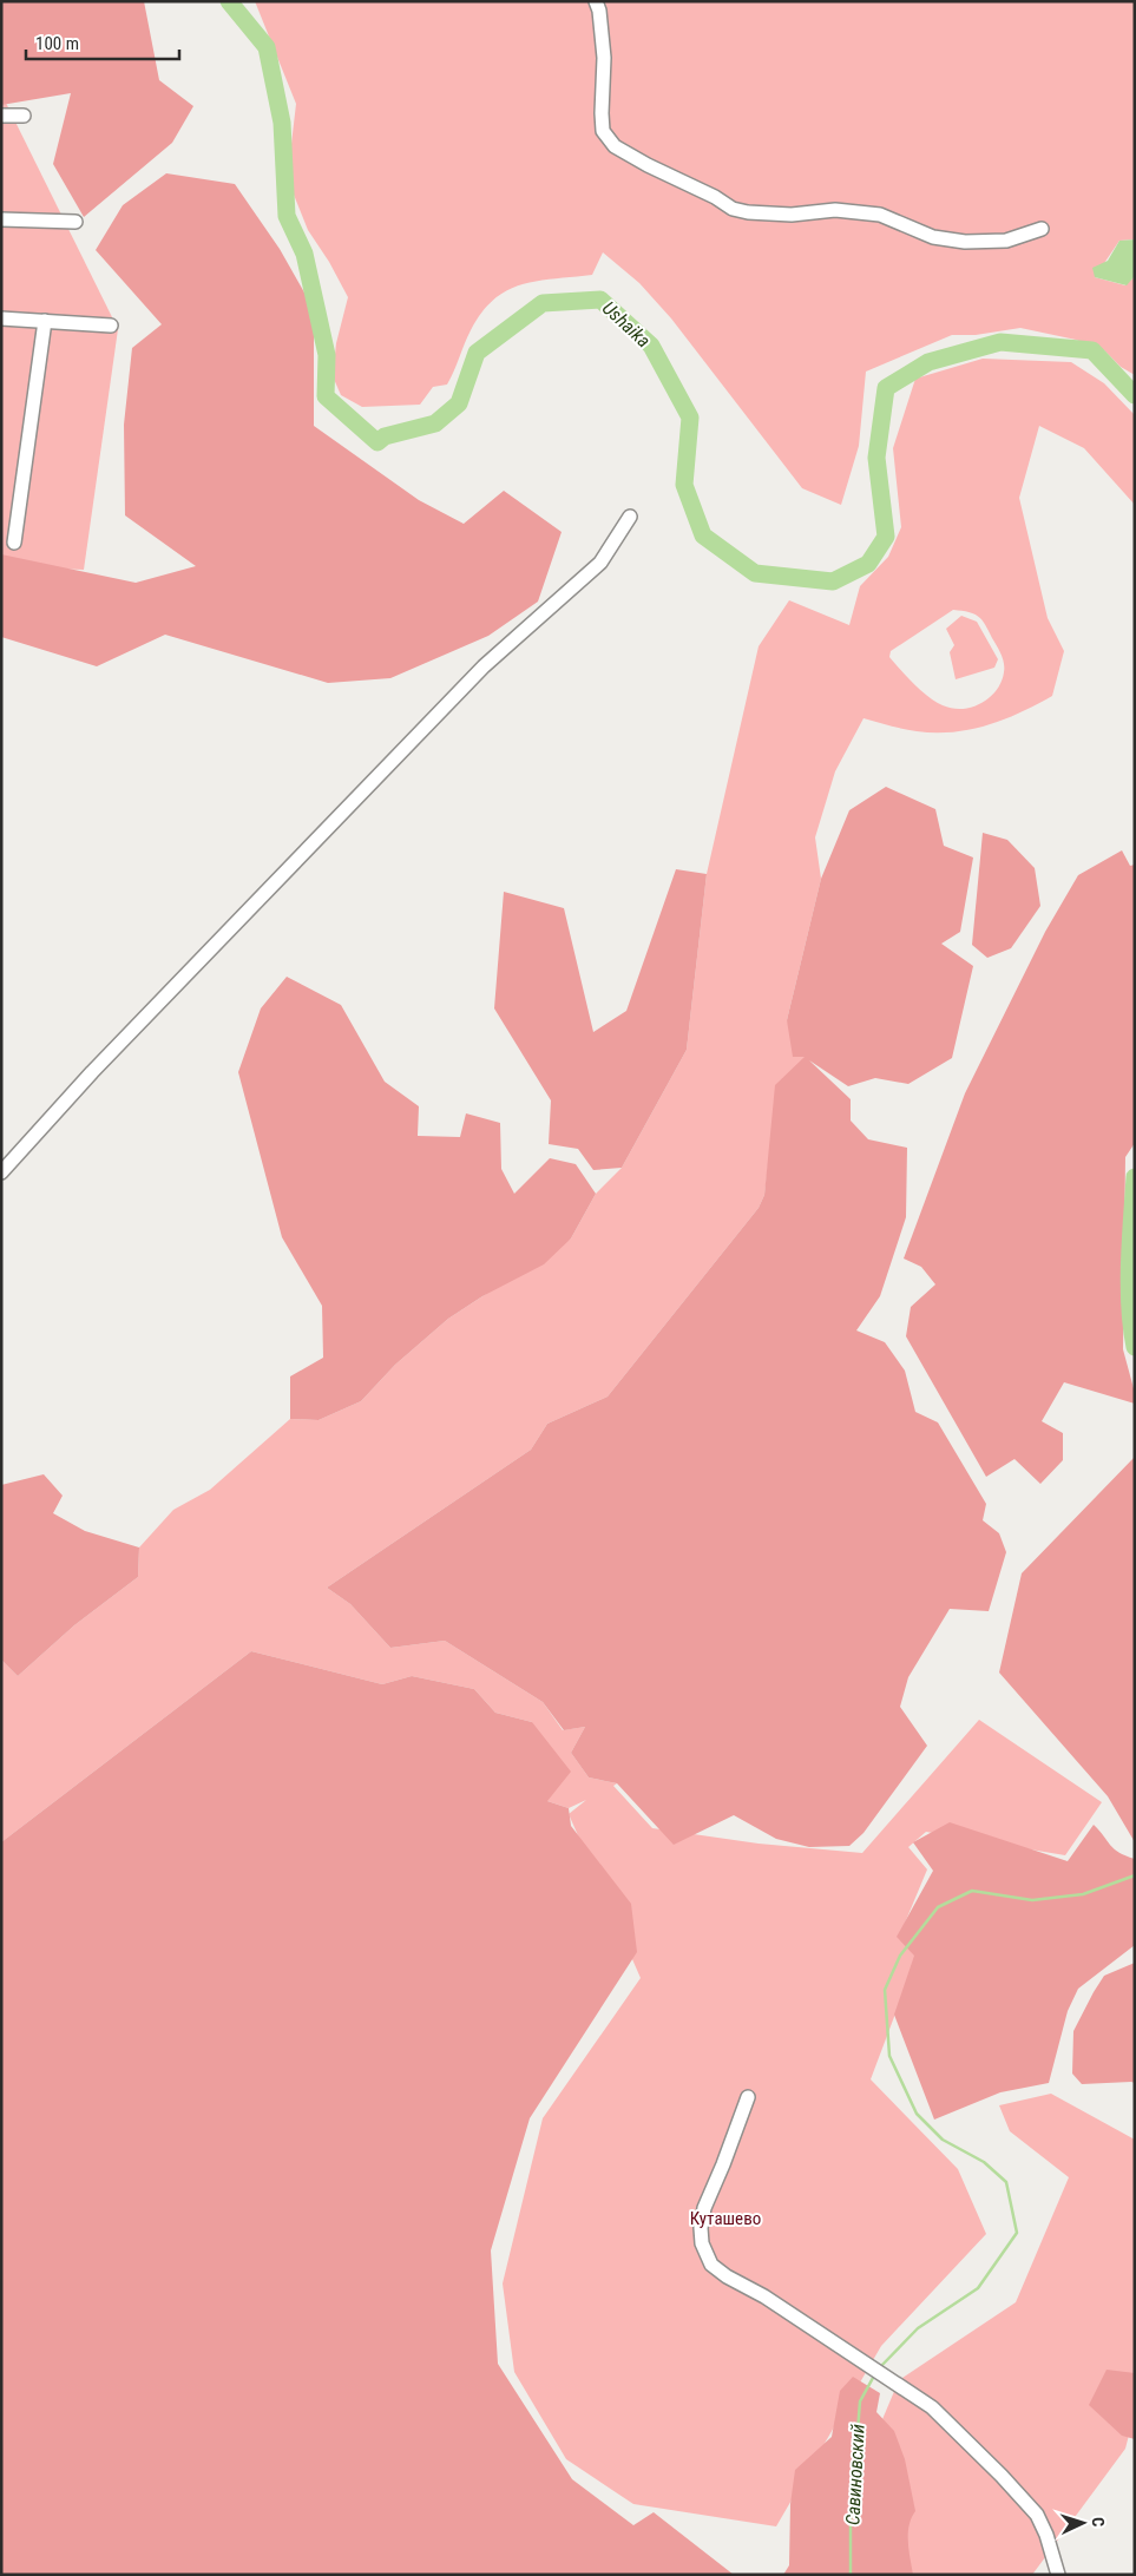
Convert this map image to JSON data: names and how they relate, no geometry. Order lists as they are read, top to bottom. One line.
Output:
{"water":["Ushaika","Савиновский"],"parks":["Куташево"],"scale_bar":"100 m","north":"right"}
